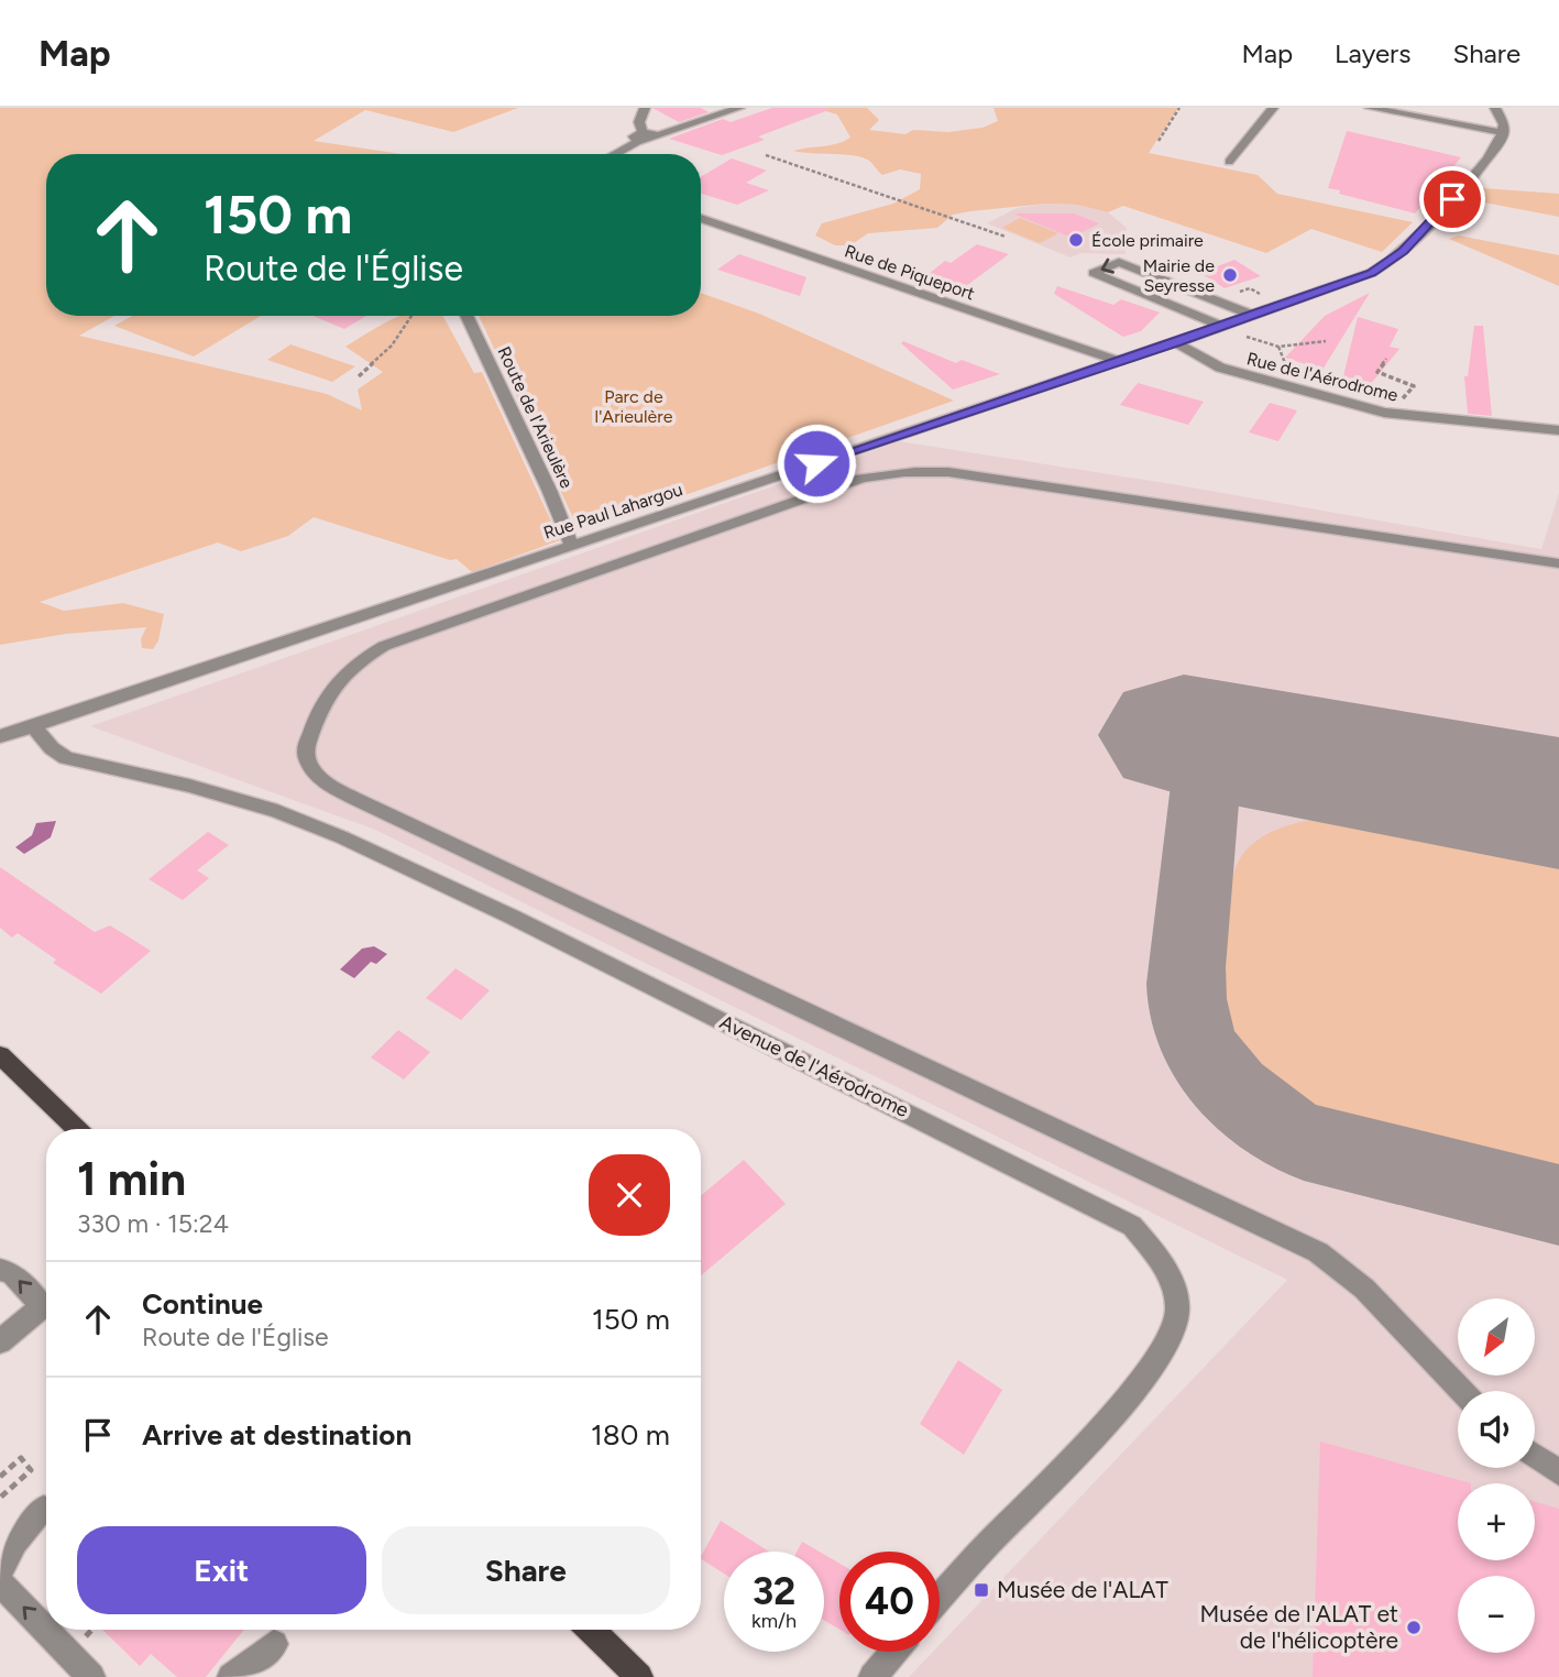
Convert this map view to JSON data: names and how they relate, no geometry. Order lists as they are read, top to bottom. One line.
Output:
{"streets":{"street":["Rue de Piqueport","Rue de l'Aérodrome","Route de l'Arieulère","Rue Paul Lahargou","Avenue de l'Aérodrome"]},"crossings":[["Rue de Piqueport","Rue Paul Lahargou"],["Rue de l'Aérodrome","Rue Paul Lahargou"],["Route de l'Arieulère","Rue Paul Lahargou"],["Rue Paul Lahargou","Avenue de l'Aérodrome"]],"parks":["Parc de l'Arieulère"],"places":{"other":["École primaire","Mairie de Seyresse","Musée de l'ALAT et de l'hélicoptère"],"transit":["Musée de l'ALAT"]},"north":"bottom left","page":{"header":"Map","nav":["Map","Layers","Share"],"turn":["150 m","Route de l'Église"],"heading":["1 min","330 m · 15:24"],"list":[{"name":"Continue","note":"Route de l'Église","value":"150 m"},{"name":"Arrive at destination","value":"180 m"}],"map_buttons":["+","−"],"buttons":["Exit","Share"],"speed":"32 km/h","limit":"40"}}
